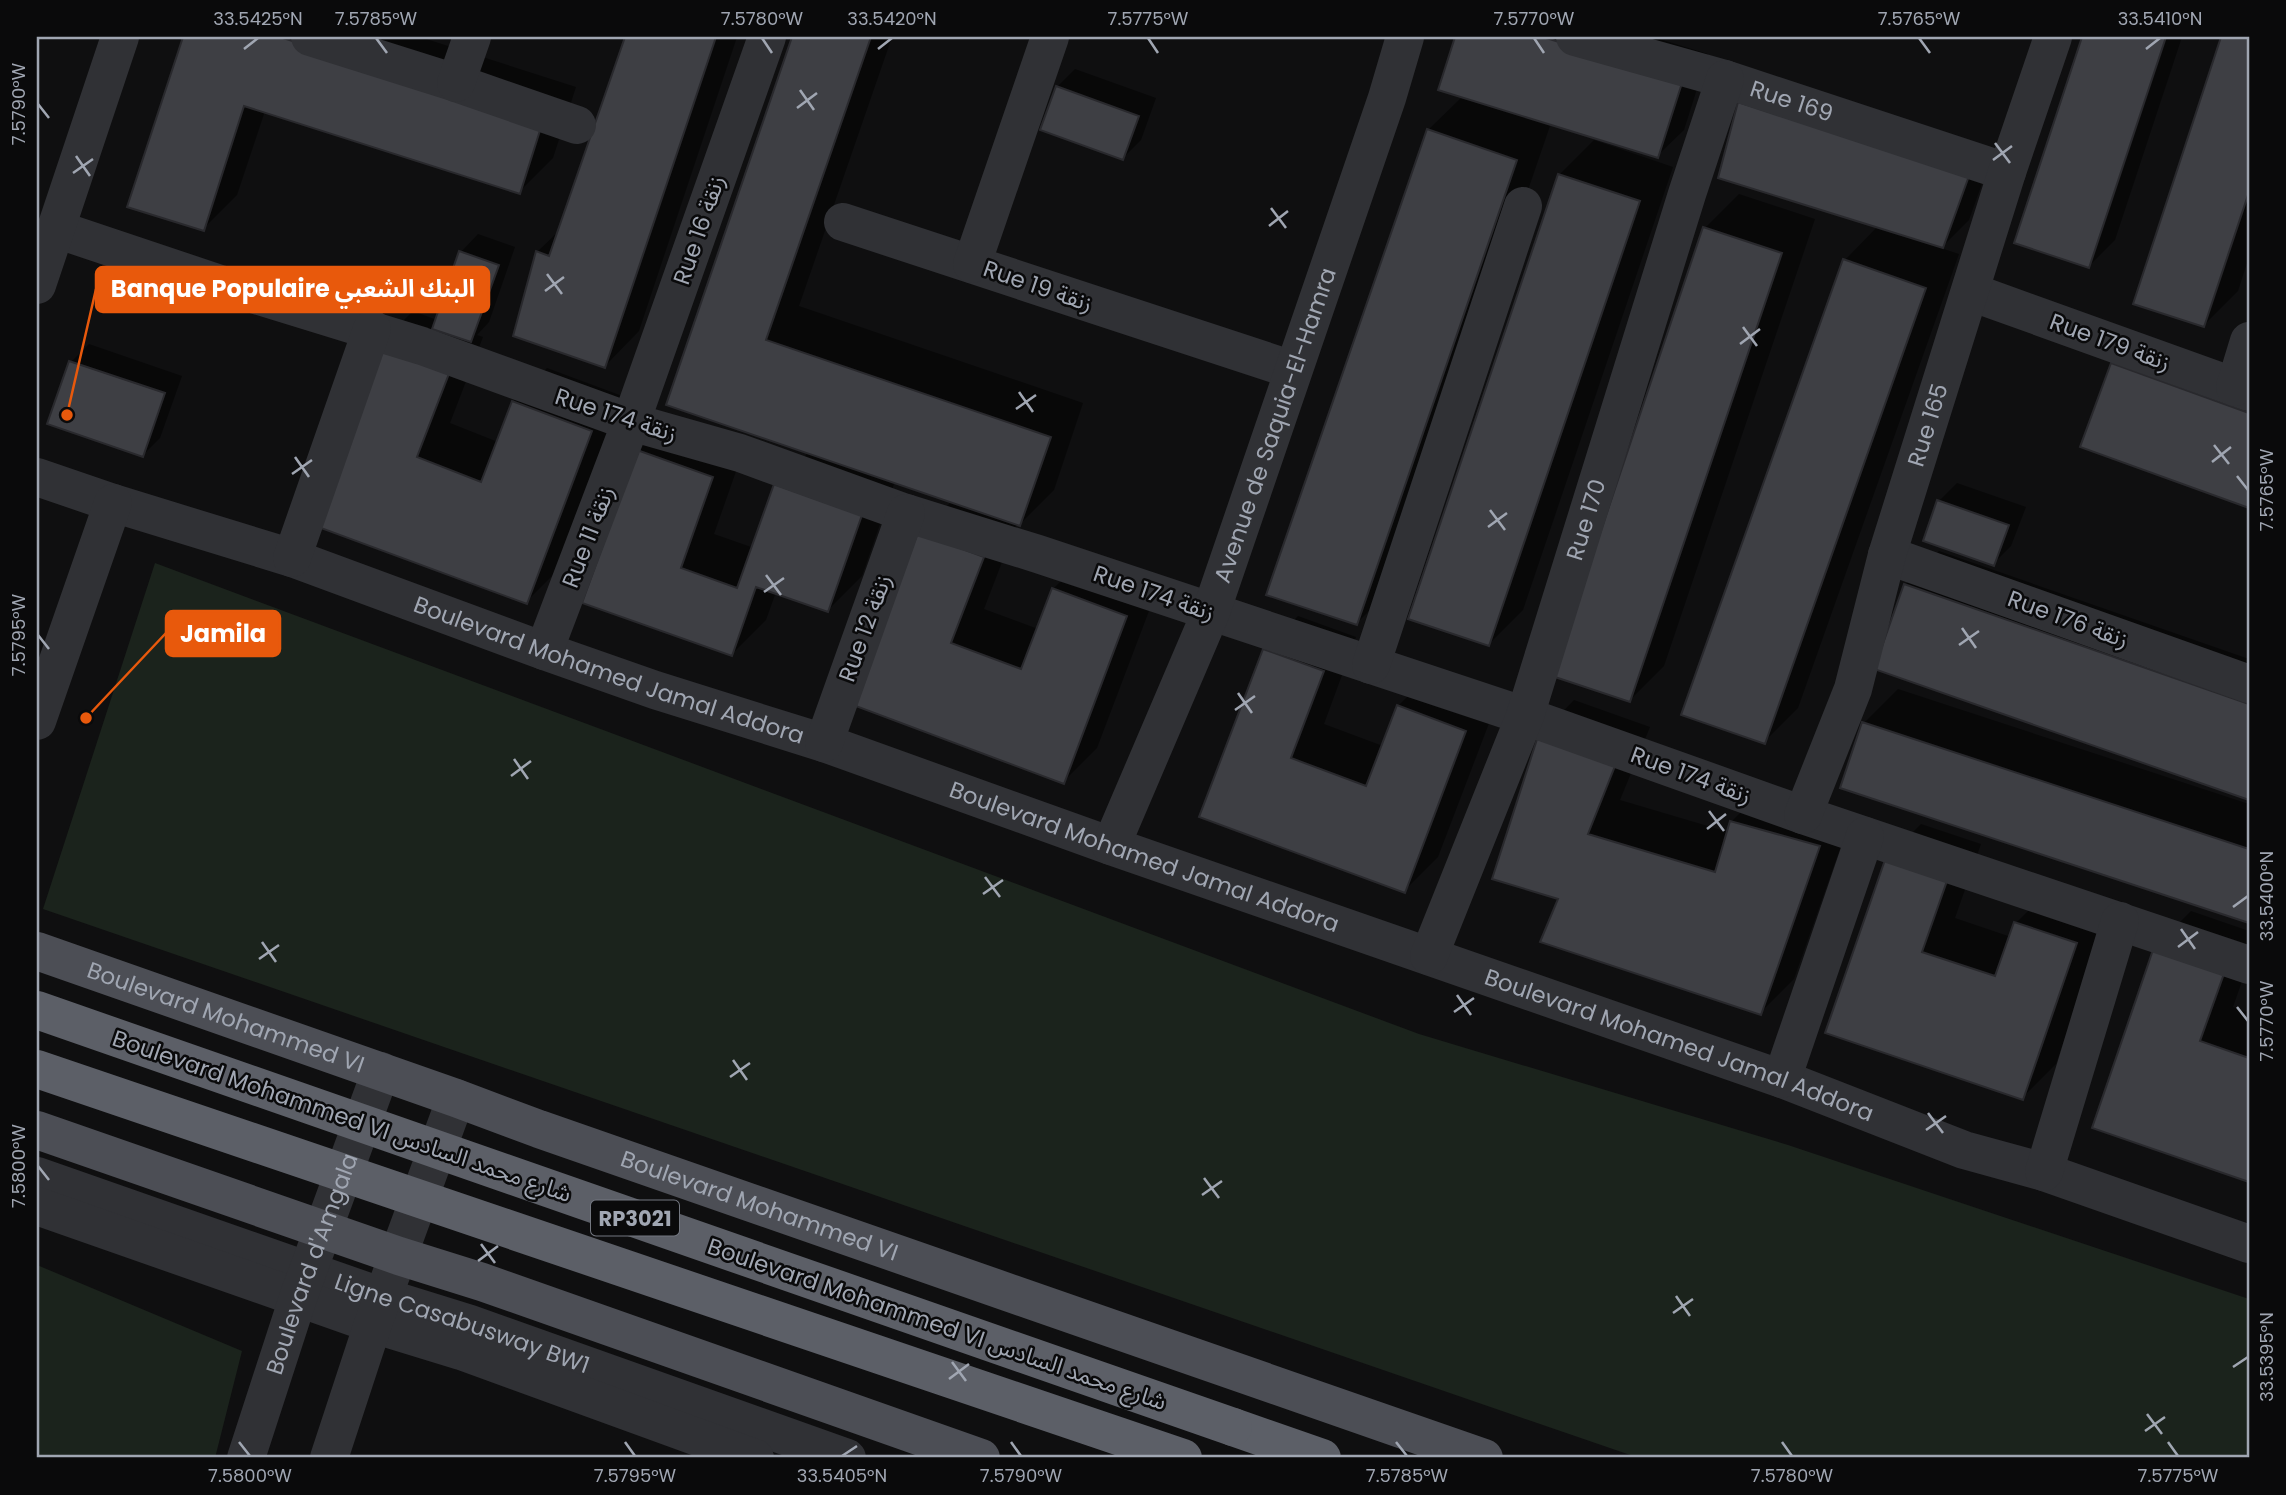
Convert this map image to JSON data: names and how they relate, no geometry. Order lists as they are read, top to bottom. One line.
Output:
{"streets":{"highway":["Boulevard Mohammed VI شارع محمد السادس","RP3021"],"main road":["Boulevard Mohammed VI"],"street":["Rue 169","Rue 16 زنقة","Rue 19 زنقة","Rue 179 زنقة","Rue 174 زنقة","Avenue de Saquia-El-Hamra","Rue 165","Rue 170","Rue 11 زنقة","Rue 176 زنقة","Rue 12 زنقة","Boulevard Mohamed Jamal Addora","Boulevard d'Amgala","Ligne Casabusway BW1"]},"crossings":[["Rue 169","Rue 165"],["Rue 169","Rue 170"],["Rue 16 زنقة","Rue 174 زنقة"],["Rue 16 زنقة","Rue 11 زنقة"],["Rue 19 زنقة","Avenue de Saquia-El-Hamra"],["Rue 179 زنقة","Rue 165"],["Rue 174 زنقة","Avenue de Saquia-El-Hamra"],["Rue 174 زنقة","Rue 165"],["Rue 174 زنقة","Rue 170"],["Rue 174 زنقة","Rue 11 زنقة"],["Rue 174 زنقة","Rue 12 زنقة"],["Avenue de Saquia-El-Hamra","Boulevard Mohamed Jamal Addora"],["Rue 165","Rue 176 زنقة"],["Rue 170","Boulevard Mohamed Jamal Addora"],["Rue 11 زنقة","Boulevard Mohamed Jamal Addora"],["Rue 12 زنقة","Boulevard Mohamed Jamal Addora"],["Boulevard Mohammed VI","Boulevard d'Amgala"],["Boulevard d'Amgala","Ligne Casabusway BW1"]],"places":["Banque Populaire البنك الشعبي","Jamila"],"coordinates":["33.5425°N","7.5785°W","7.5780°W","33.5420°N","7.5775°W","7.5770°W","7.5765°W","33.5410°N","7.5790°W","7.5795°W","33.5400°N","7.5800°W","33.5395°N","33.5405°N"]}
